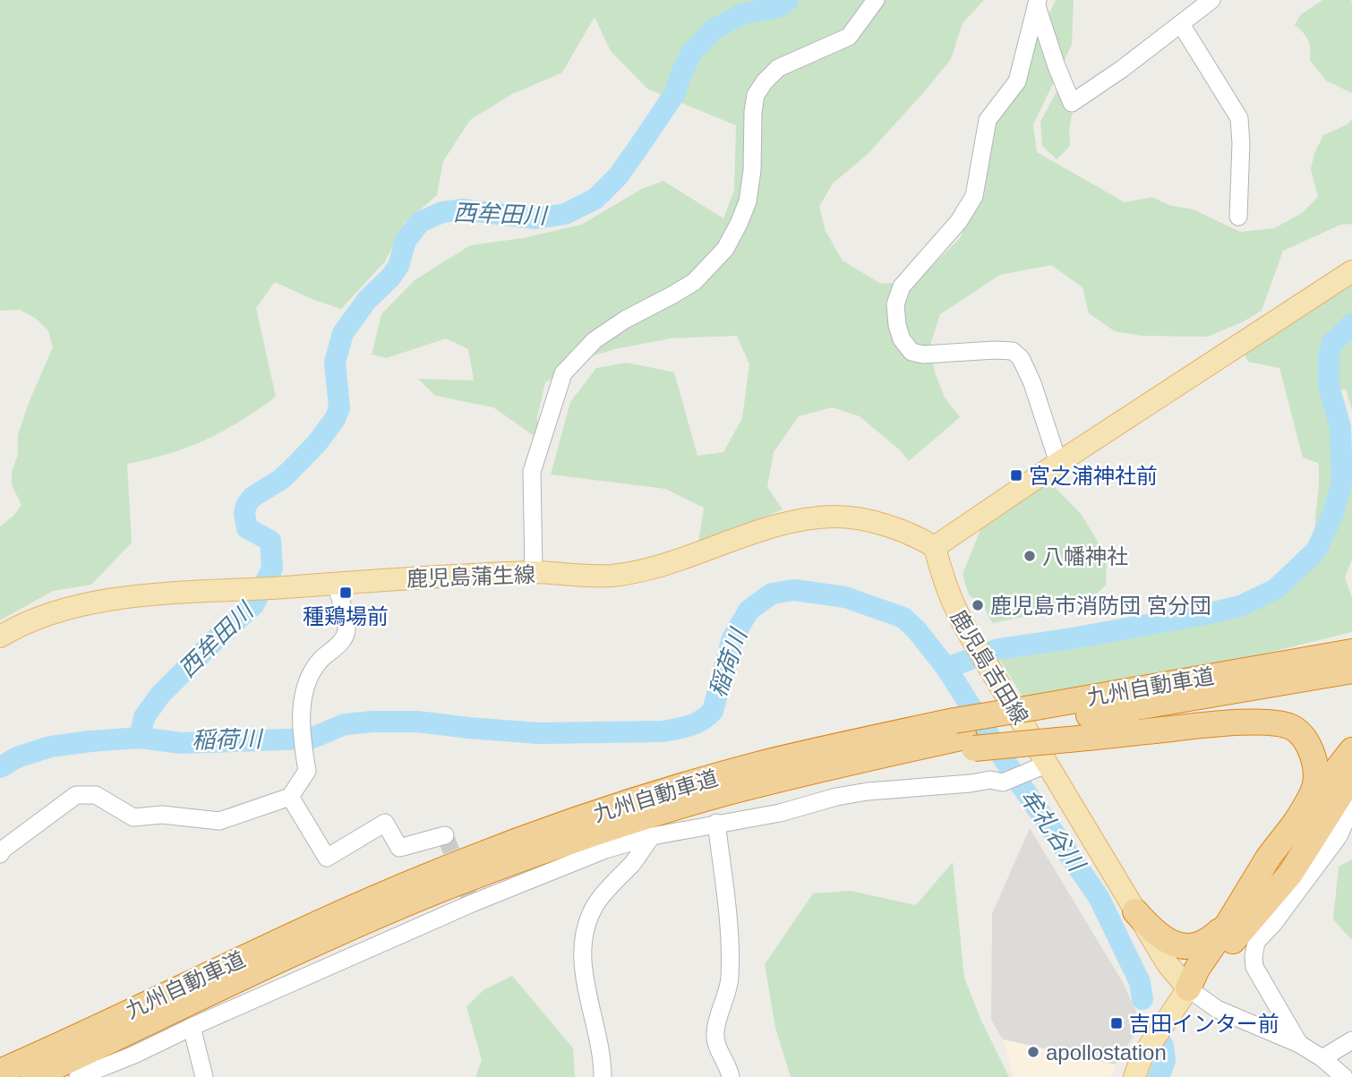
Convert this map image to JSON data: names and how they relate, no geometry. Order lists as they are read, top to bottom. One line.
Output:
{"streets":{"highway":["九州自動車道"],"main road":["鹿児島蒲生線","鹿児島吉田線"]},"crossings":[["鹿児島蒲生線","鹿児島吉田線"]],"water":["西牟田川","稲荷川","牟礼谷川"],"places":{"transit":["宮之浦神社前","種鶏場前","吉田インター前"],"other":["八幡神社","鹿児島市消防団 宮分団","apollostation"]}}
